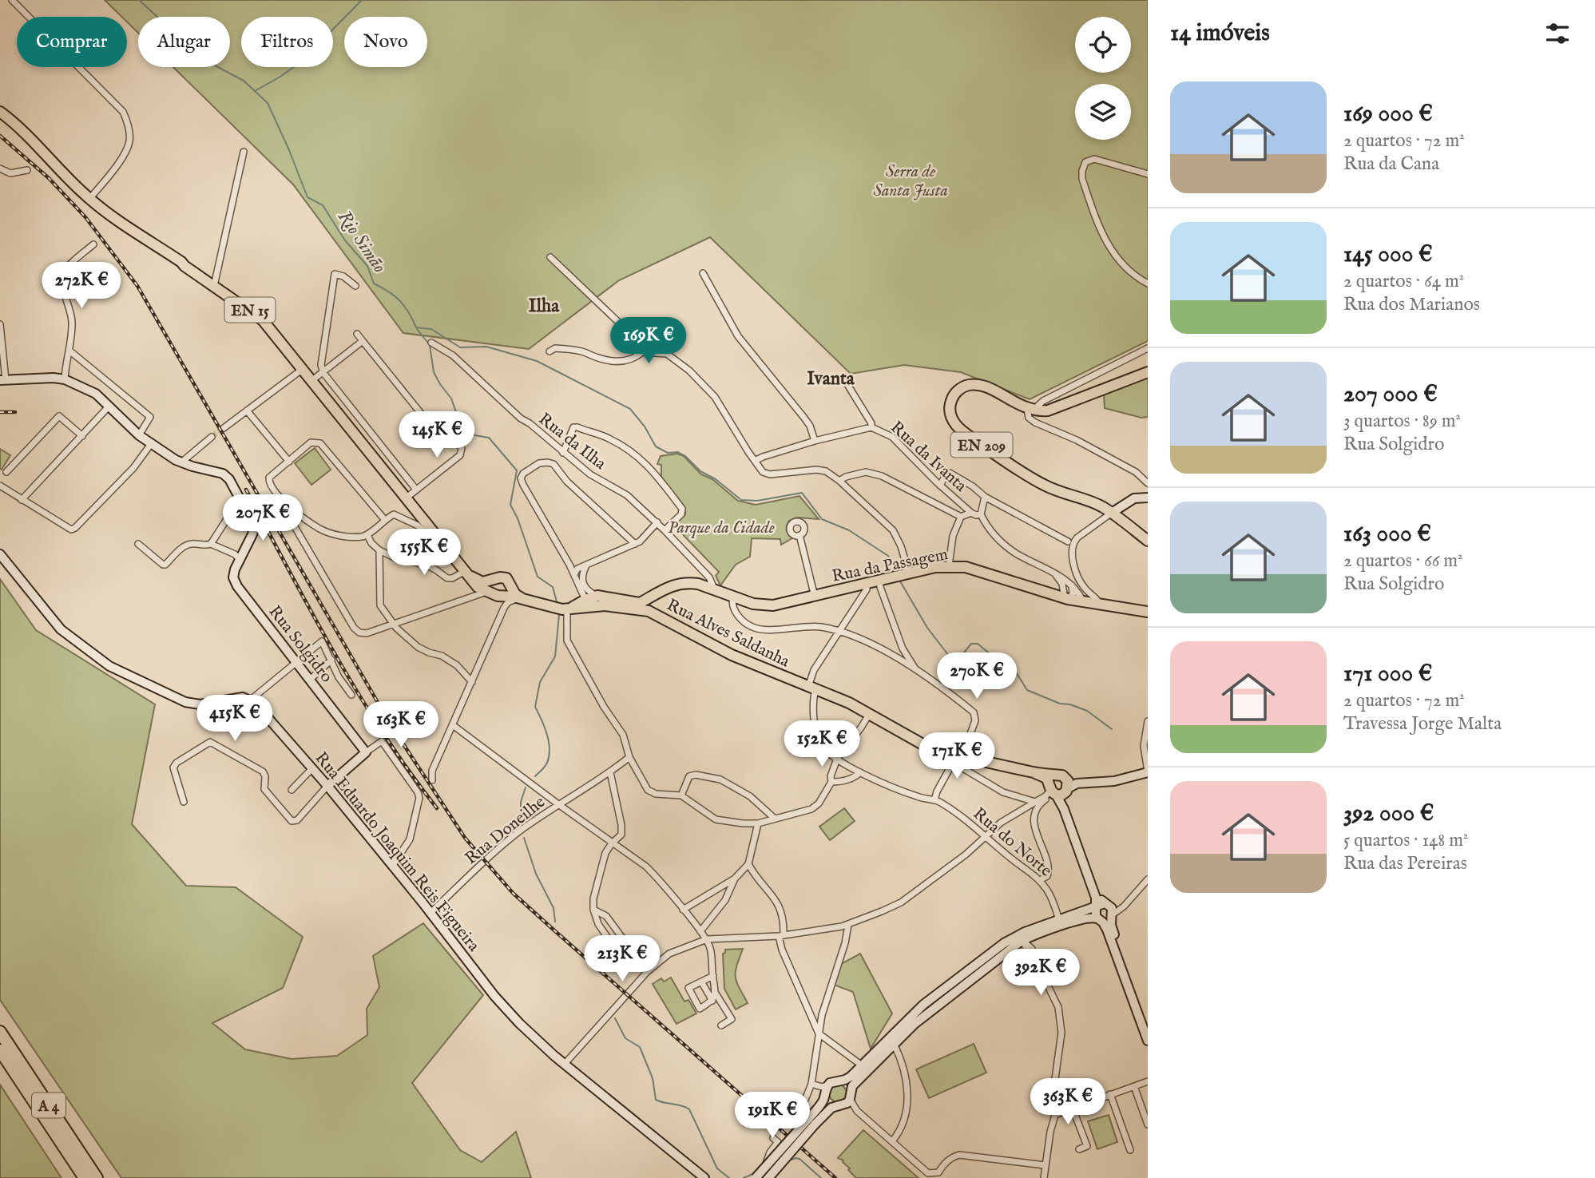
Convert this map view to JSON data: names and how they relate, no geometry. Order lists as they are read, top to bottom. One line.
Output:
{"streets":{"highway":["A 4"],"main road":["EN 15","EN 209","Rua da Passagem","Rua Alves Saldanha","Rua Solgidro","Rua Eduardo Joaquim Reis Figueira"],"street":["Rua da Ilha","Rua da Ivanta","Rua Doneilhe","Rua do Norte"]},"crossings":[["Rua da Ilha","Rua da Passagem"],["Rua da Passagem","Rua Alves Saldanha"],["Rua Alves Saldanha","Rua do Norte"],["Rua Doneilhe","Rua Eduardo Joaquim Reis Figueira"]],"districts":["Ilha","Ivanta"],"water":["Rio Simão"],"parks":["Serra de Santa Justa","Parque da Cidade"],"page":{"heading":"14 imóveis","chip":["Comprar","Alugar","Filtros","Novo"],"list":[{"name":"169 000 €","note":"2 quartos · 72 m² · Rua da Cana"},{"name":"145 000 €","note":"2 quartos · 64 m² · Rua dos Marianos"},{"name":"207 000 €","note":"3 quartos · 89 m² · Rua Solgidro"},{"name":"163 000 €","note":"2 quartos · 66 m² · Rua Solgidro"},{"name":"171 000 €","note":"2 quartos · 72 m² · Travessa Jorge Malta"},{"name":"392 000 €","note":"5 quartos · 148 m² · Rua das Pereiras"}],"price":["272K €","169K €","145K €","207K €","155K €","270K €","415K €","163K €","152K €","171K €","213K €","392K €","363K €","191K €"]}}
